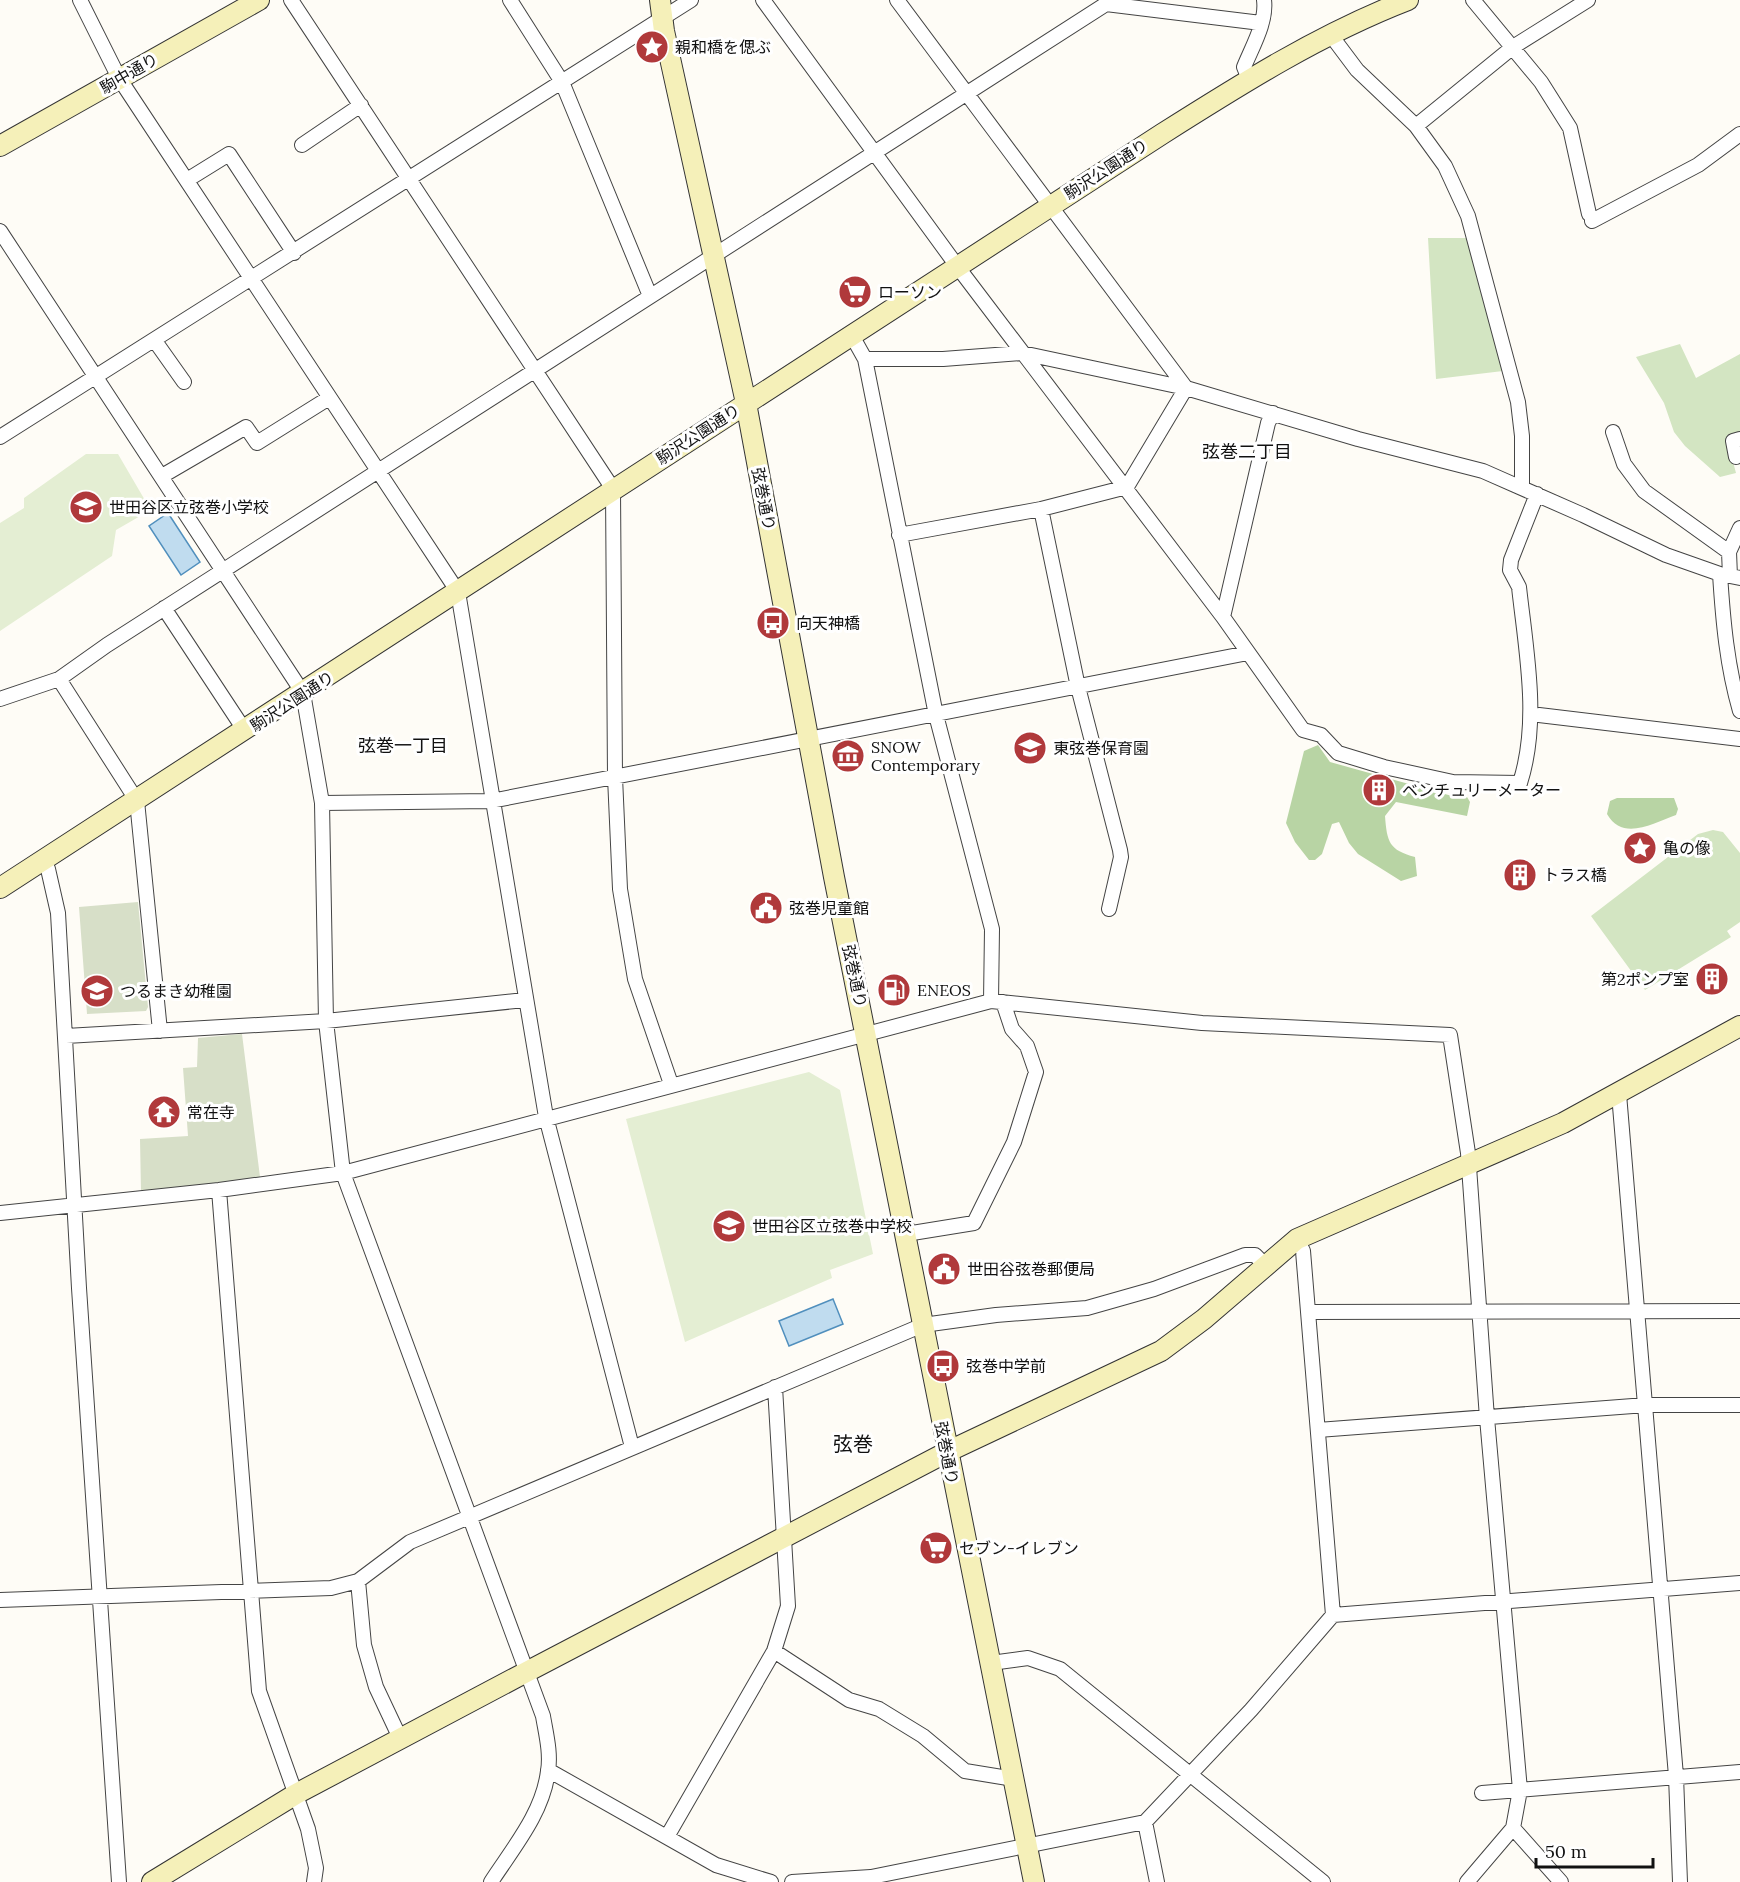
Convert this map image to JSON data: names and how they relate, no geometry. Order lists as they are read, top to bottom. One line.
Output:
{"streets":{"street":["駒中通り","駒沢公園通り","弦巻通り"]},"crossings":[["駒沢公園通り","弦巻通り"]],"districts":["弦巻二丁目","弦巻一丁目","弦巻"],"places":{"place":["親和橋を偲ぶ","亀の像"],"supermarket":["ローソン","セブン-イレブン"],"school or university":["世田谷区立弦巻小学校","東弦巻保育園","つるまき幼稚園","世田谷区立弦巻中学校"],"bus stop":["向天神橋","弦巻中学前"],"museum":["SNOW Contemporary"],"building":["ベンチュリーメーター","トラス橋","第2ポンプ室"],"public building":["弦巻児童館","世田谷弦巻郵便局"],"fuel station":["ENEOS"],"temple":["常在寺"]},"scale_bar":"50 m"}
